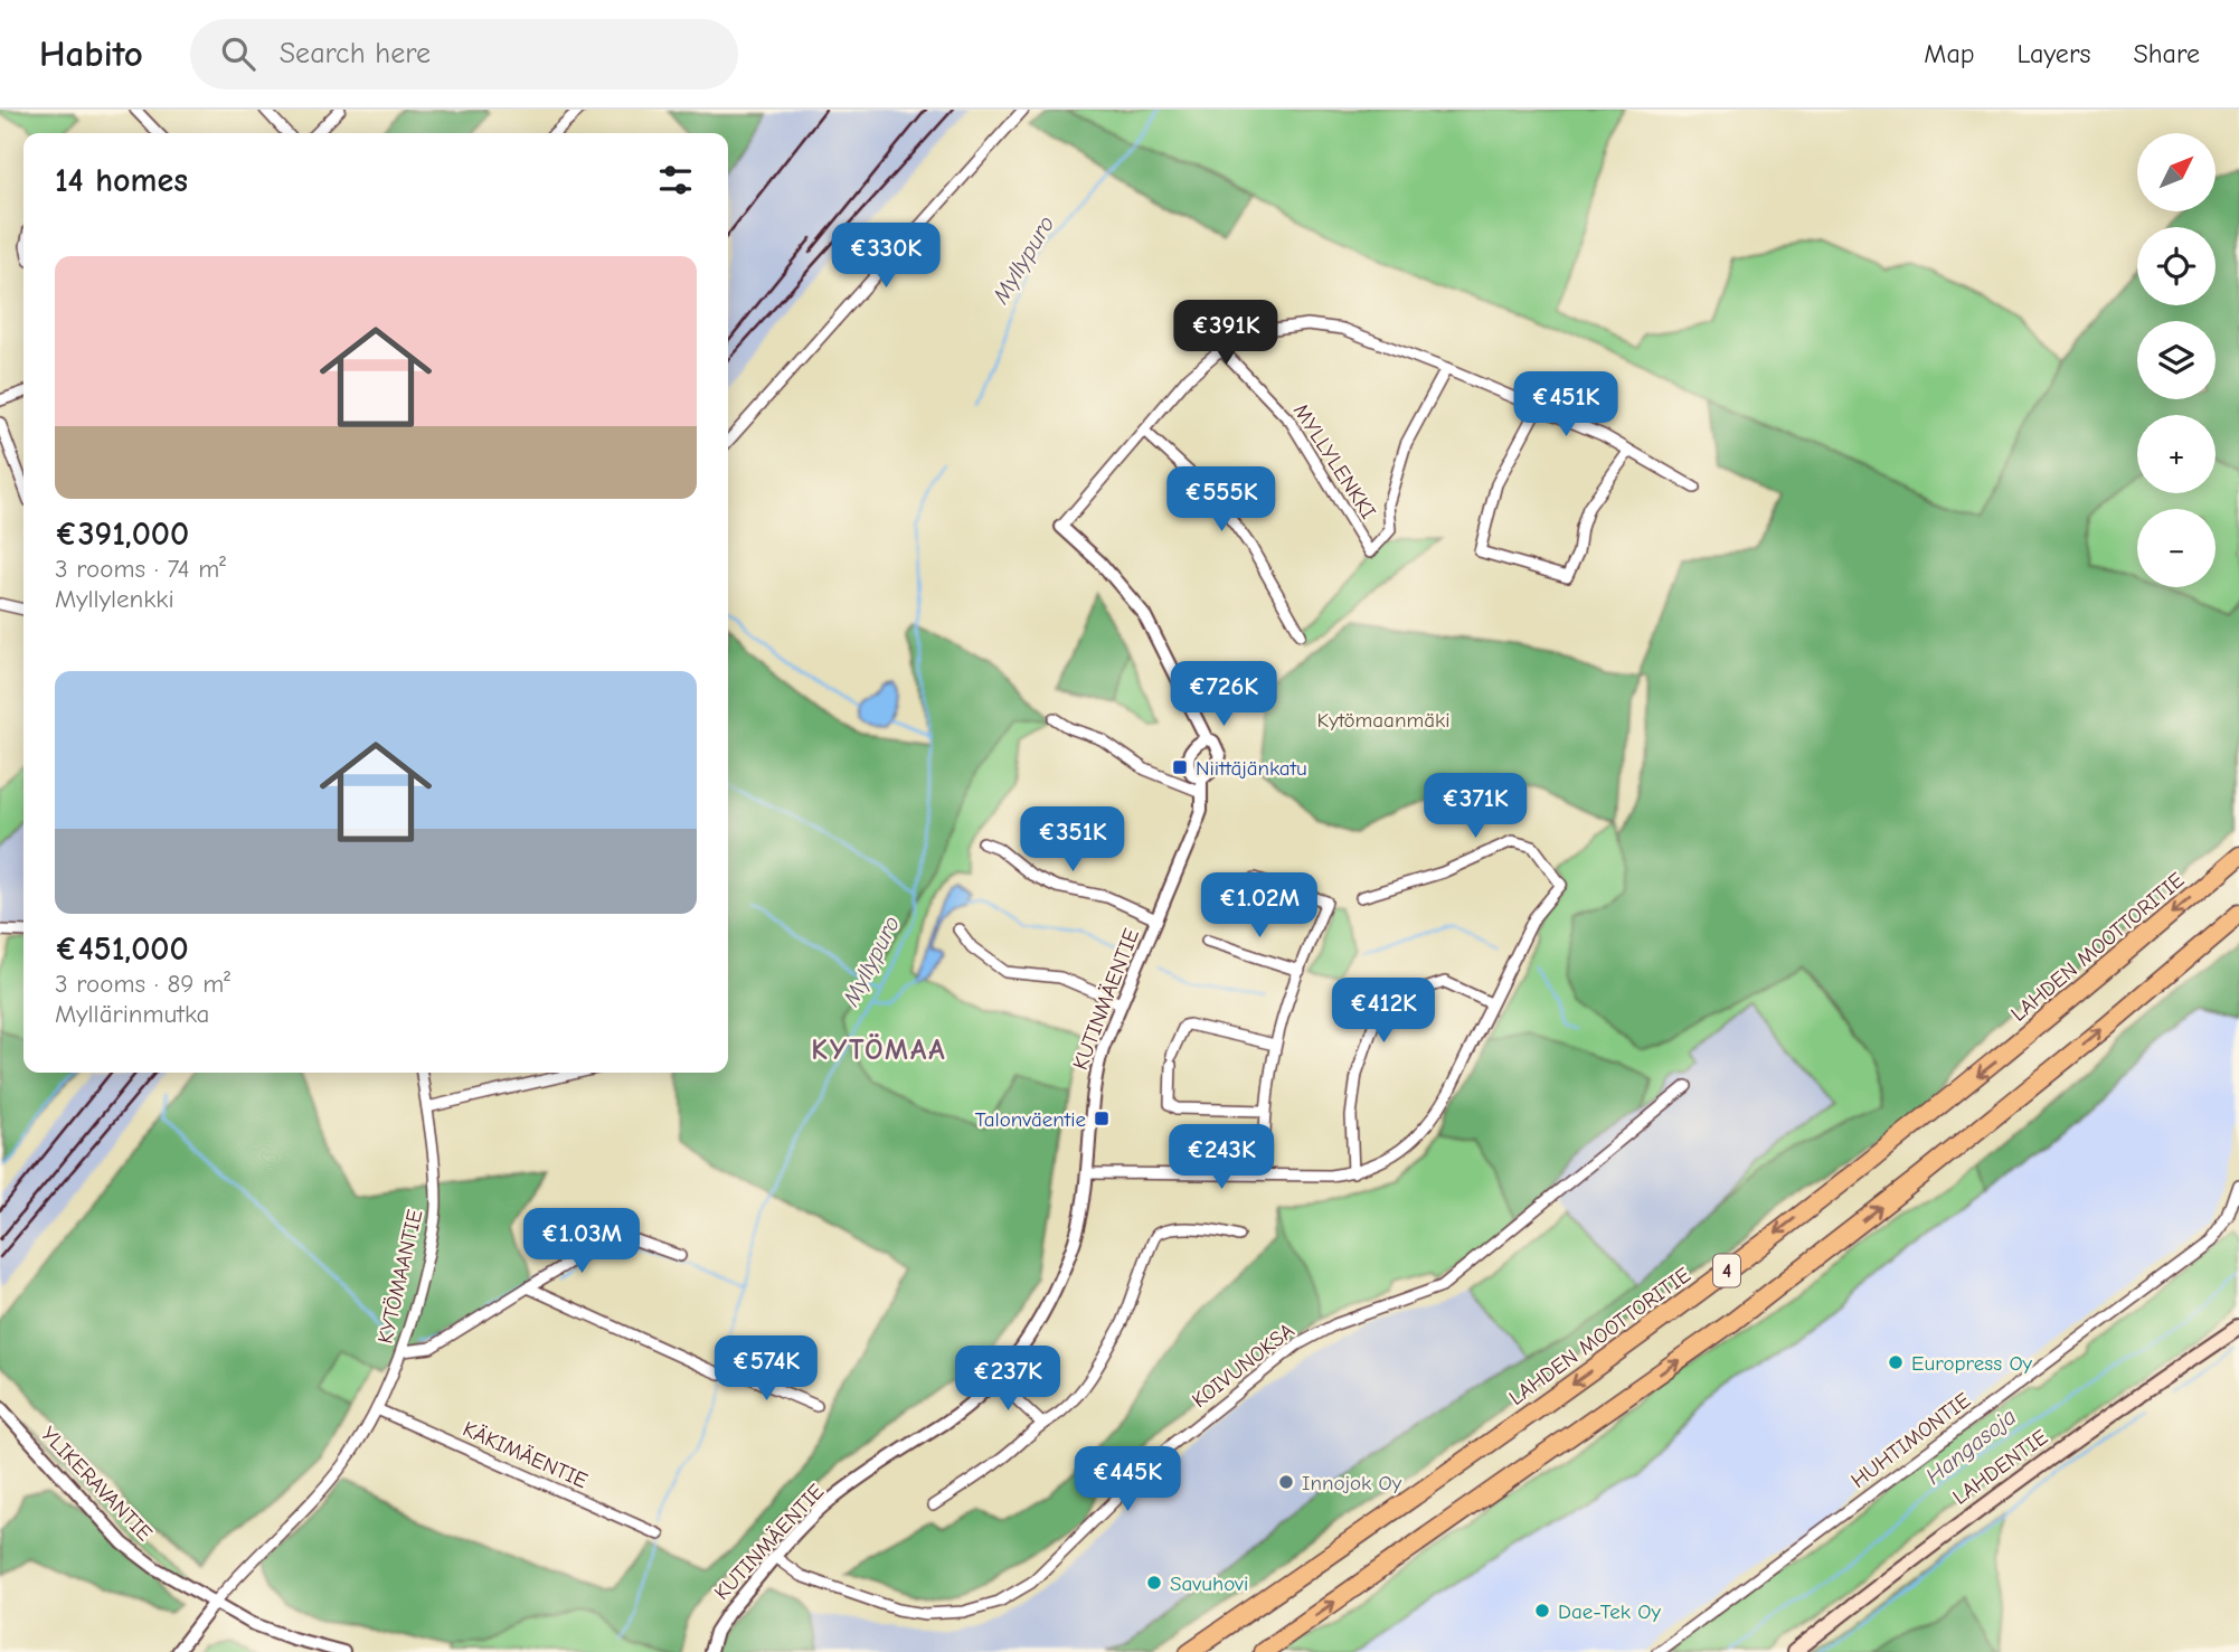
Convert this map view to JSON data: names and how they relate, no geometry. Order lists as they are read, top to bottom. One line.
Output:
{"streets":{"highway":["LAHDEN MOOTTORITIE","4"],"main road":["LAHDENTIE"],"street":["MYLLYLENKKI","KUTINMÄENTIE","KYTÖMAANTIE","KOIVUNOKSA","HUHTIMONTIE","KÄKIMÄENTIE","YLIKERAVANTIE"]},"crossings":[["KUTINMÄENTIE","KOIVUNOKSA"],["KYTÖMAANTIE","KÄKIMÄENTIE"],["KYTÖMAANTIE","YLIKERAVANTIE"]],"districts":["KYTÖMAA"],"water":["Myllypuro","Hangasoja"],"parks":["Kytömaanmäki"],"places":{"transit":["Niittäjänkatu","Talonväentie"],"other":["Europress Oy","Innojok Oy","Savuhovi","Dae-Tek Oy"]},"north":"top right","page":{"header":"Habito","search":"Search here","nav":["Map","Layers","Share"],"map_buttons":["+","−"],"heading":"14 homes","price":["€330K","€391K","€451K","€555K","€726K","€371K","€351K","€1.02M","€412K","€243K","€1.03M","€574K","€237K","€445K"],"list":[{"name":"€391,000","note":"3 rooms · 74 m² · Myllylenkki"},{"name":"€451,000","note":"3 rooms · 89 m² · Myllärinmutka"}]}}
